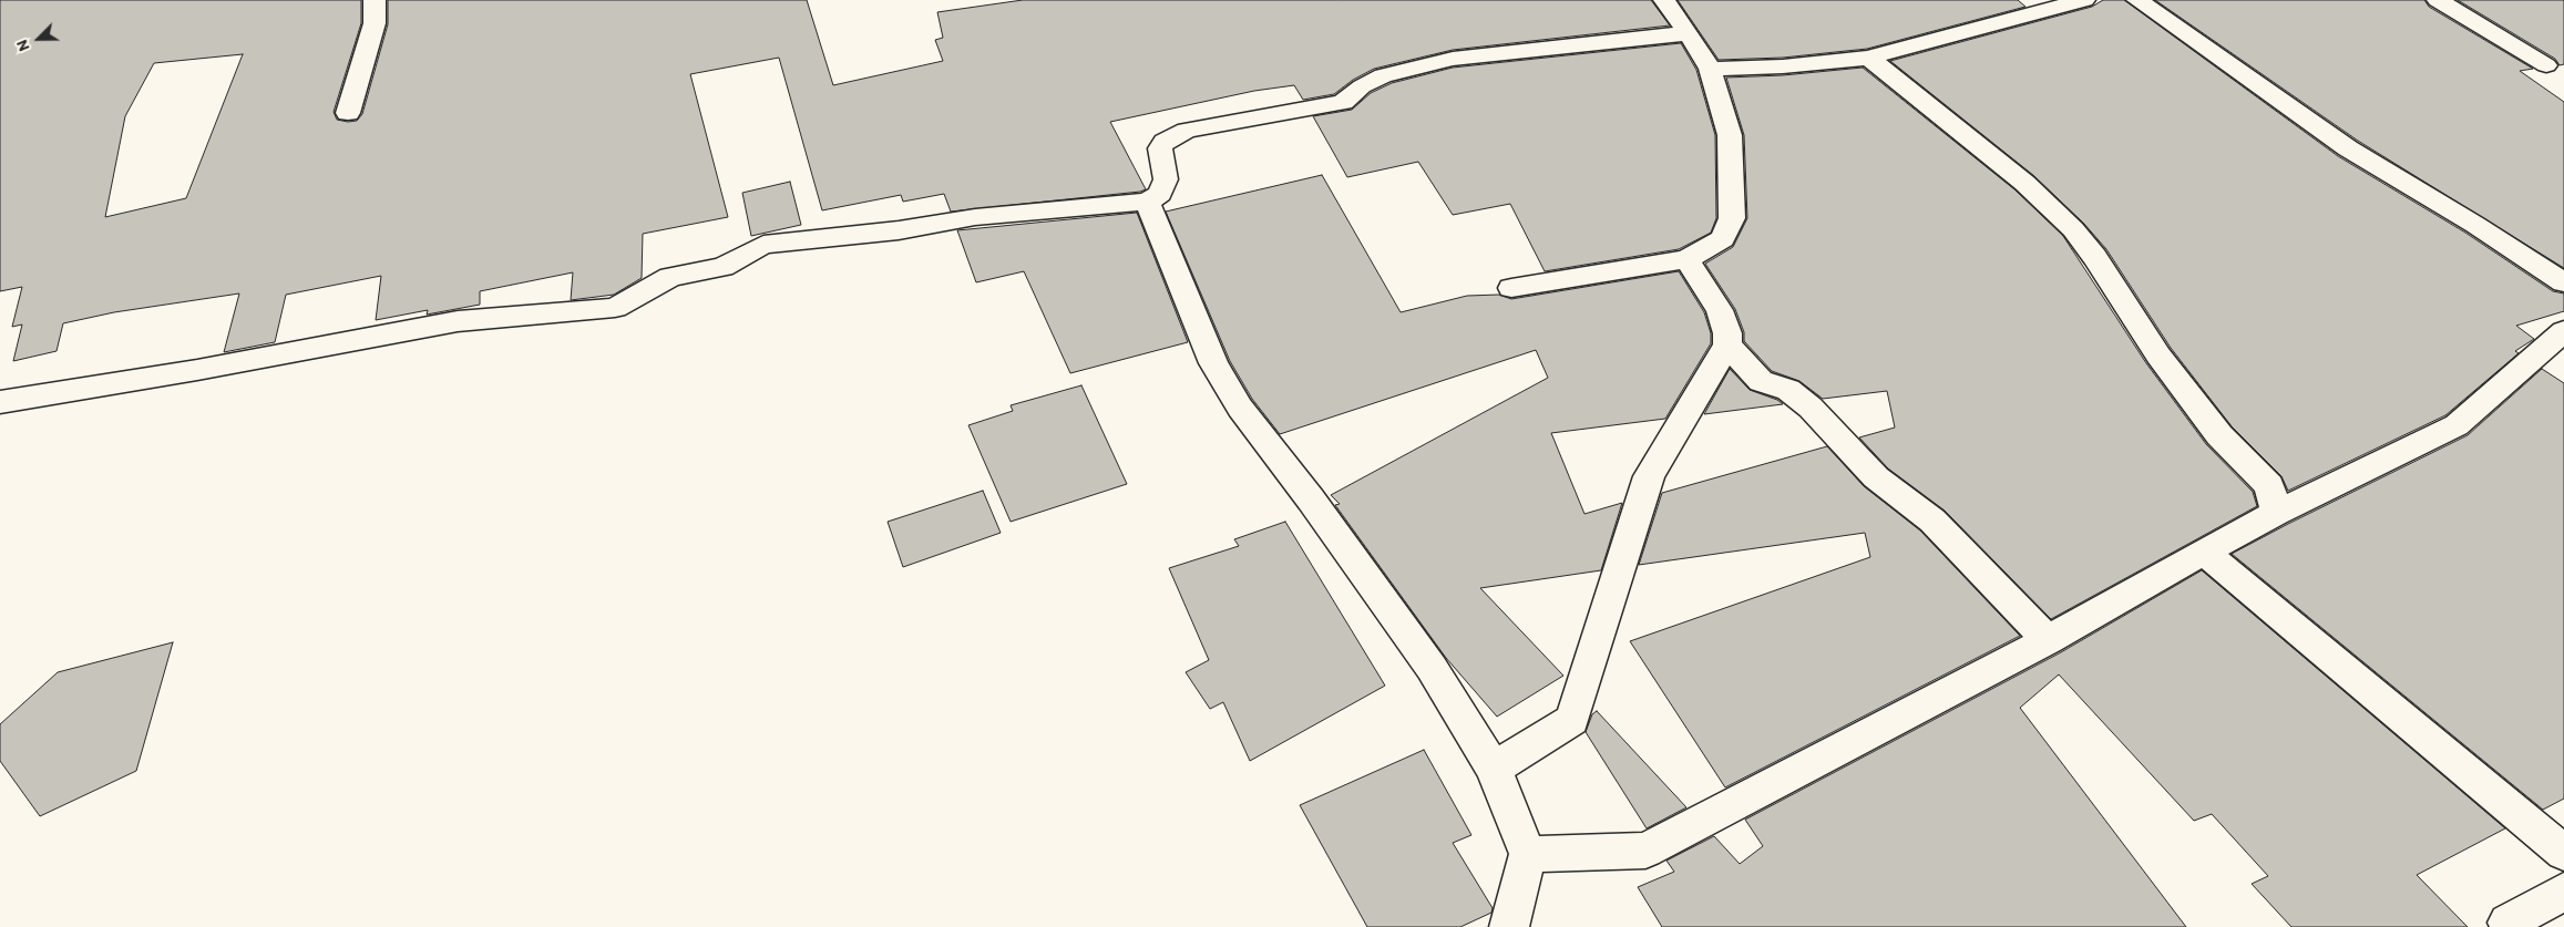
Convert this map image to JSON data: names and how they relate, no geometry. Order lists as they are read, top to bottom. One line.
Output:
{"north":"bottom left"}
